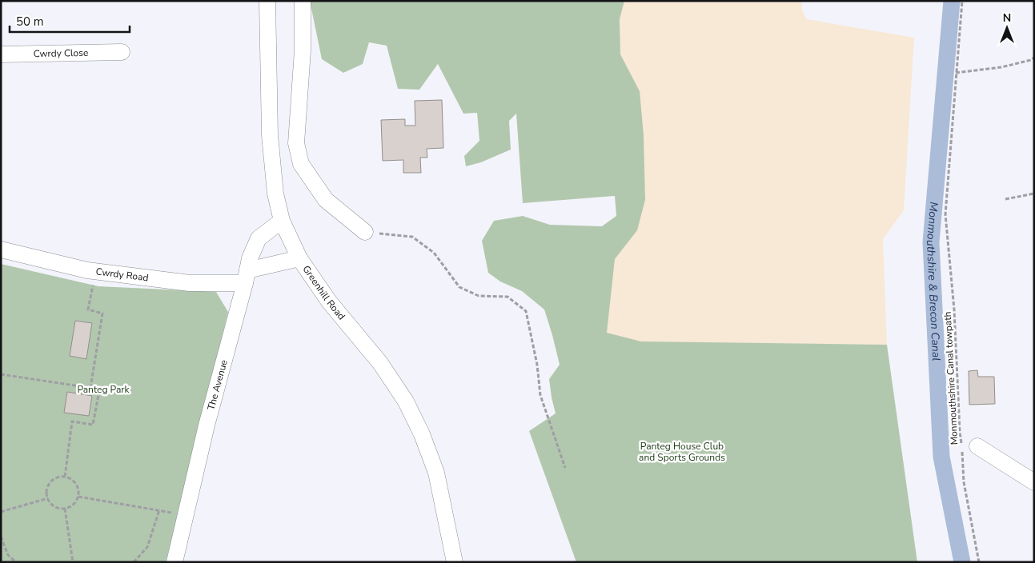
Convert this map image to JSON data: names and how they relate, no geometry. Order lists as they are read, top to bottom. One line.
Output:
{"streets":{"street":["Cwrdy Close","Cwrdy Road","Greenhill Road","The Avenue"],"path":["Monmouthshire Canal towpath"]},"crossings":[["Cwrdy Road","Greenhill Road"],["Cwrdy Road","The Avenue"],["Greenhill Road","The Avenue"]],"water":["Monmouthshire & Brecon Canal"],"parks":["Panteg Park","Panteg House Club and Sports Grounds"],"scale_bar":"50 m","north":"top"}
